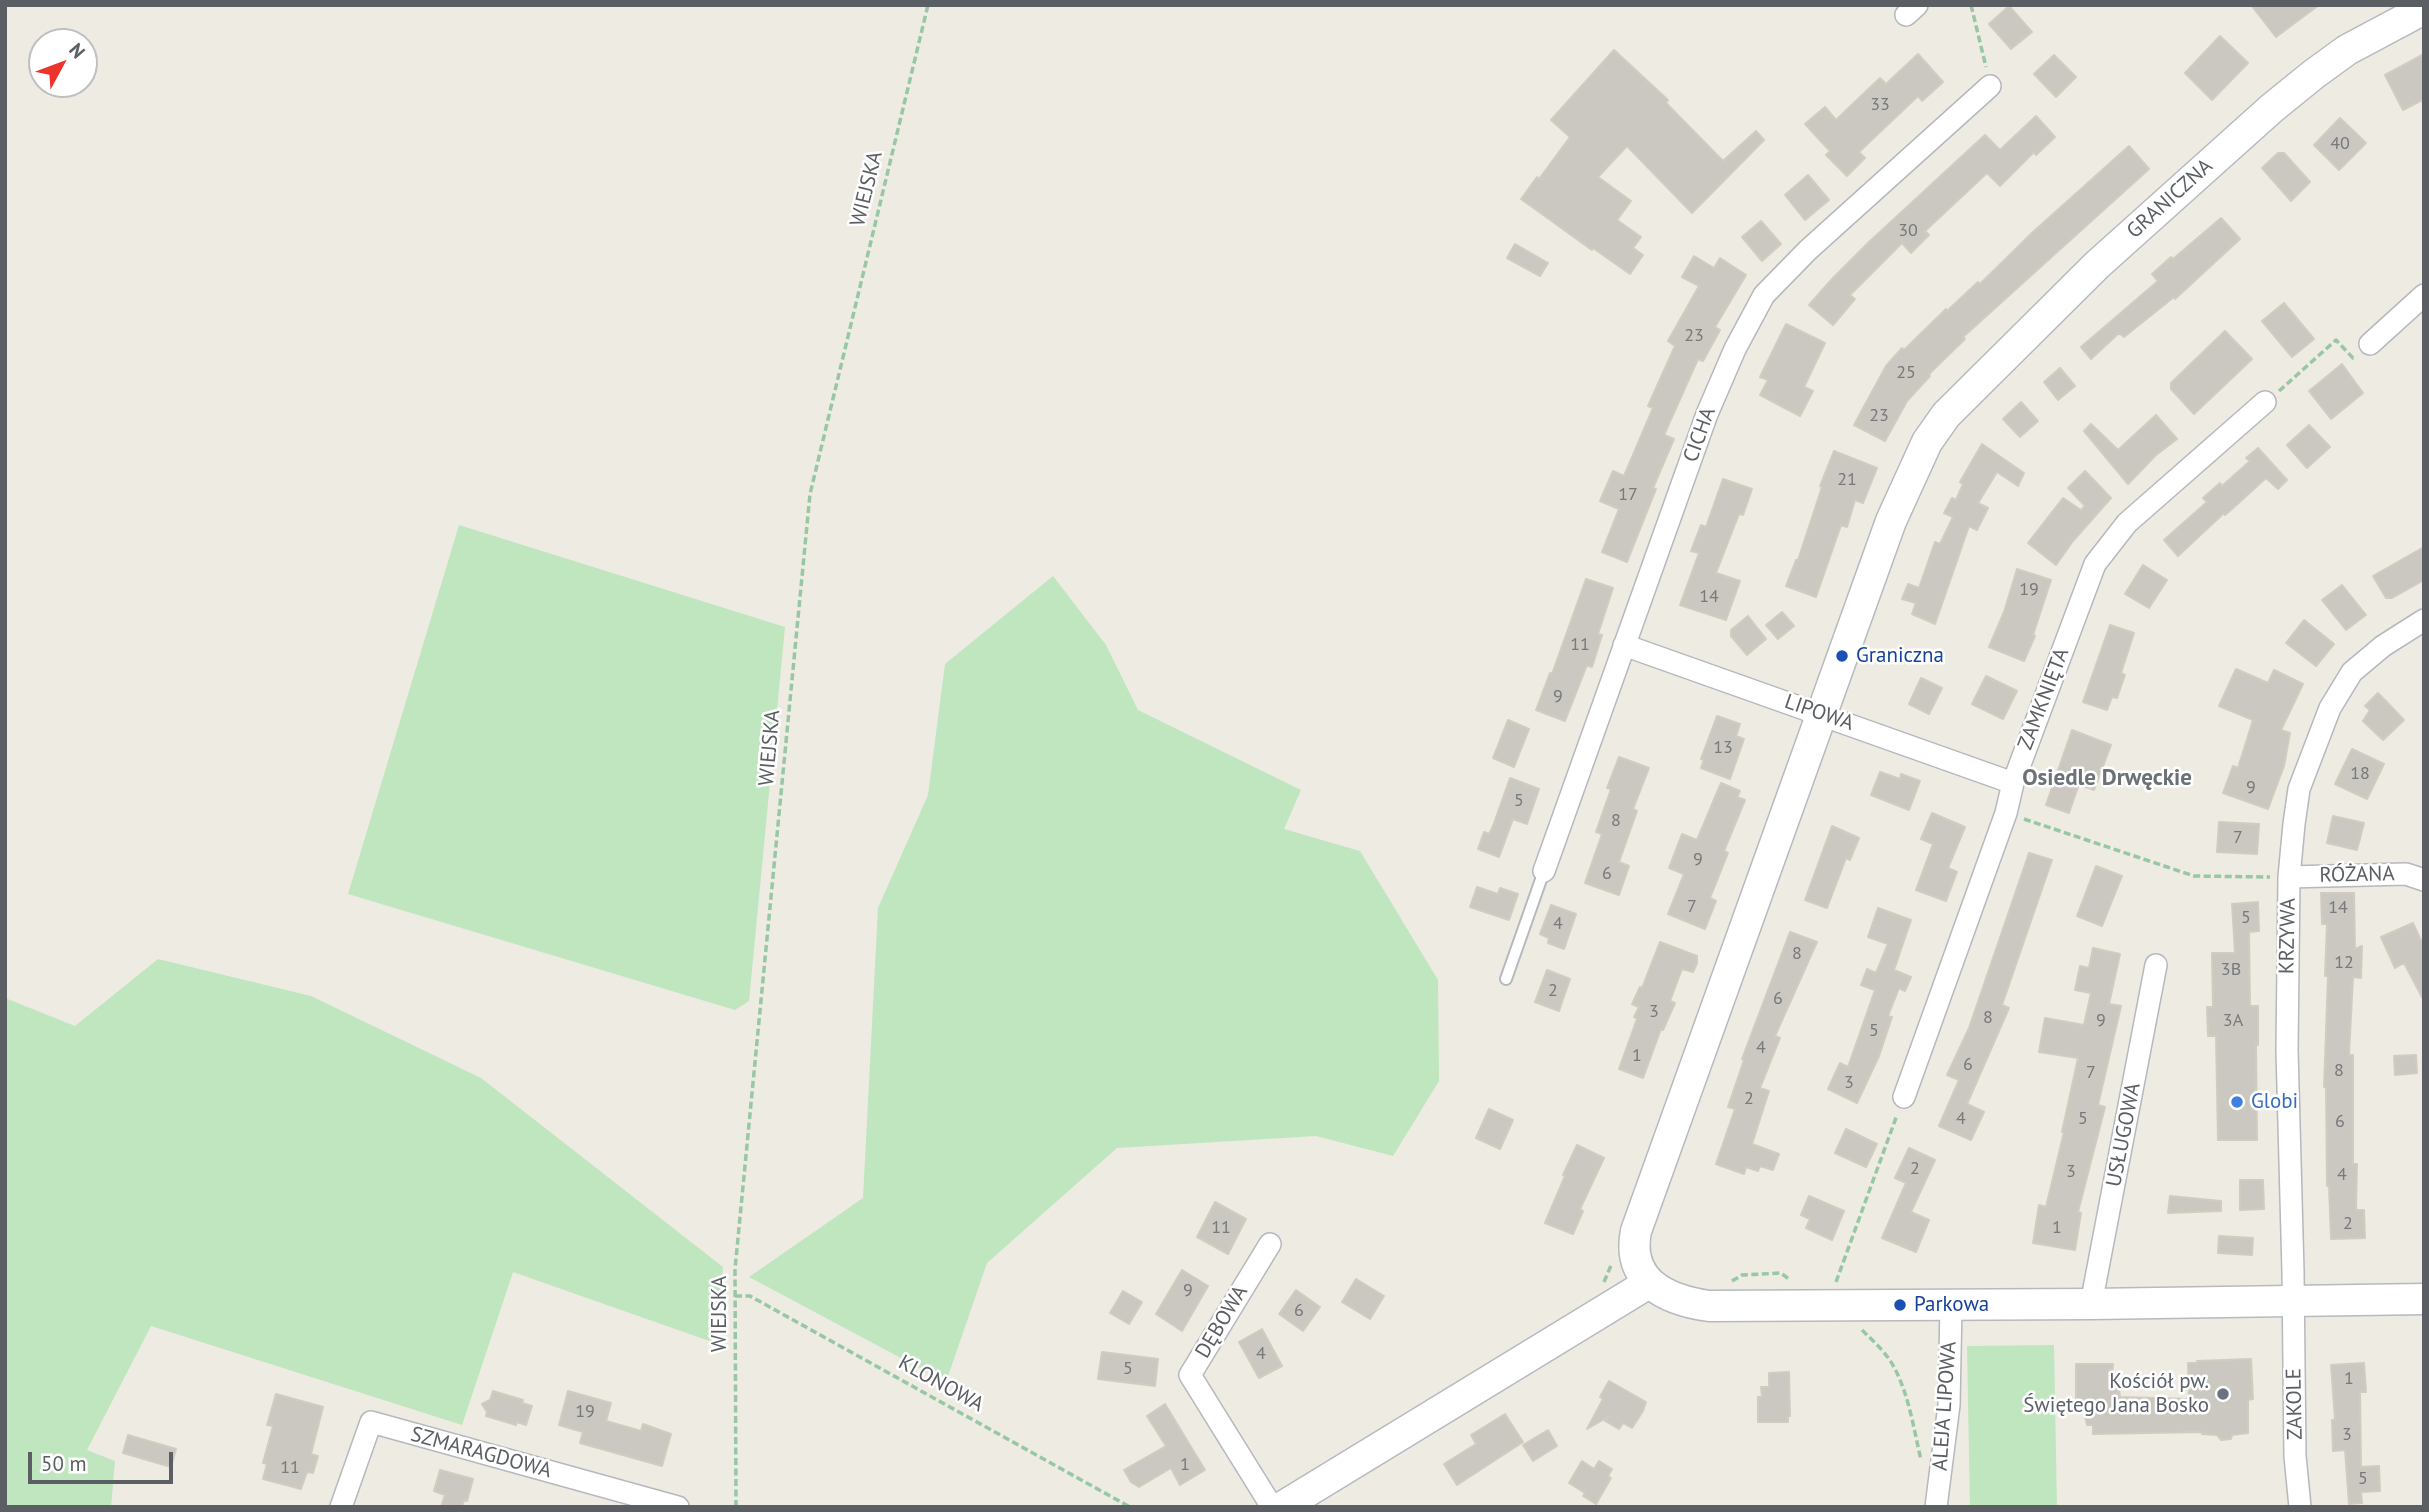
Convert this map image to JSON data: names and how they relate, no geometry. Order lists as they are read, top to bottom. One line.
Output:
{"streets":{"street":["GRANICZNA","CICHA","ZAMKNIĘTA","LIPOWA","RÓŻANA","KRZYWA","USŁUGOWA","DĘBOWA","ZAKOLE","ALEJA LIPOWA","SZMARAGDOWA"],"path":["WIEJSKA","KLONOWA"]},"crossings":[["WIEJSKA","KLONOWA"],["GRANICZNA","LIPOWA"],["CICHA","LIPOWA"],["ZAMKNIĘTA","LIPOWA"],["RÓŻANA","KRZYWA"],["KRZYWA","ZAKOLE"]],"districts":["Osiedle Drwęckie"],"places":["Graniczna","Globi","Parkowa","Kościół pw. Świętego Jana Bosko"],"house_numbers":["33","40","30","23","25","23","21","17","19","14","11","9","13","18","9","5","8","7","9","6","7","14","5","4","8","12","3B","2","6","3","8","9","3A","5","4","1","6","8","7","3","2","4","5","6","2","3","4","2","11","1","9","6","4","5","1","19","3","1","11","5"],"scale_bar":"50 m","north":"top right"}
